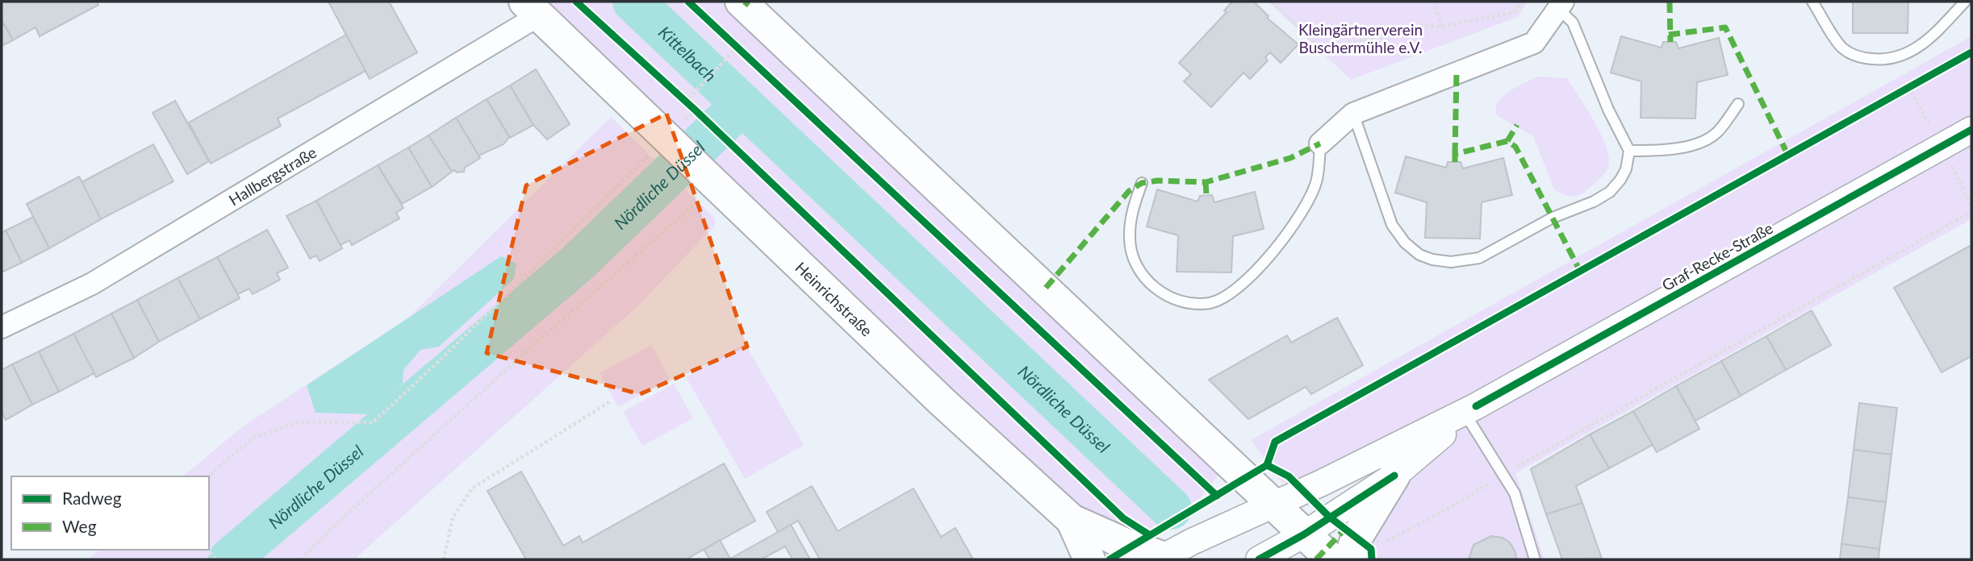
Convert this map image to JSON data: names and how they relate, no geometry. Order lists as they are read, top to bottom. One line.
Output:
{"streets":{"main road":["Heinrichstraße"],"street":["Hallbergstraße","Graf-Recke-Straße"]},"crossings":[["Hallbergstraße","Heinrichstraße"],["Graf-Recke-Straße","Heinrichstraße"]],"water":["Kittelbach","Nördliche Düssel"],"parks":["Kleingärtnerverein Buschermühle e.V."],"legend":["Radweg","Weg"]}
